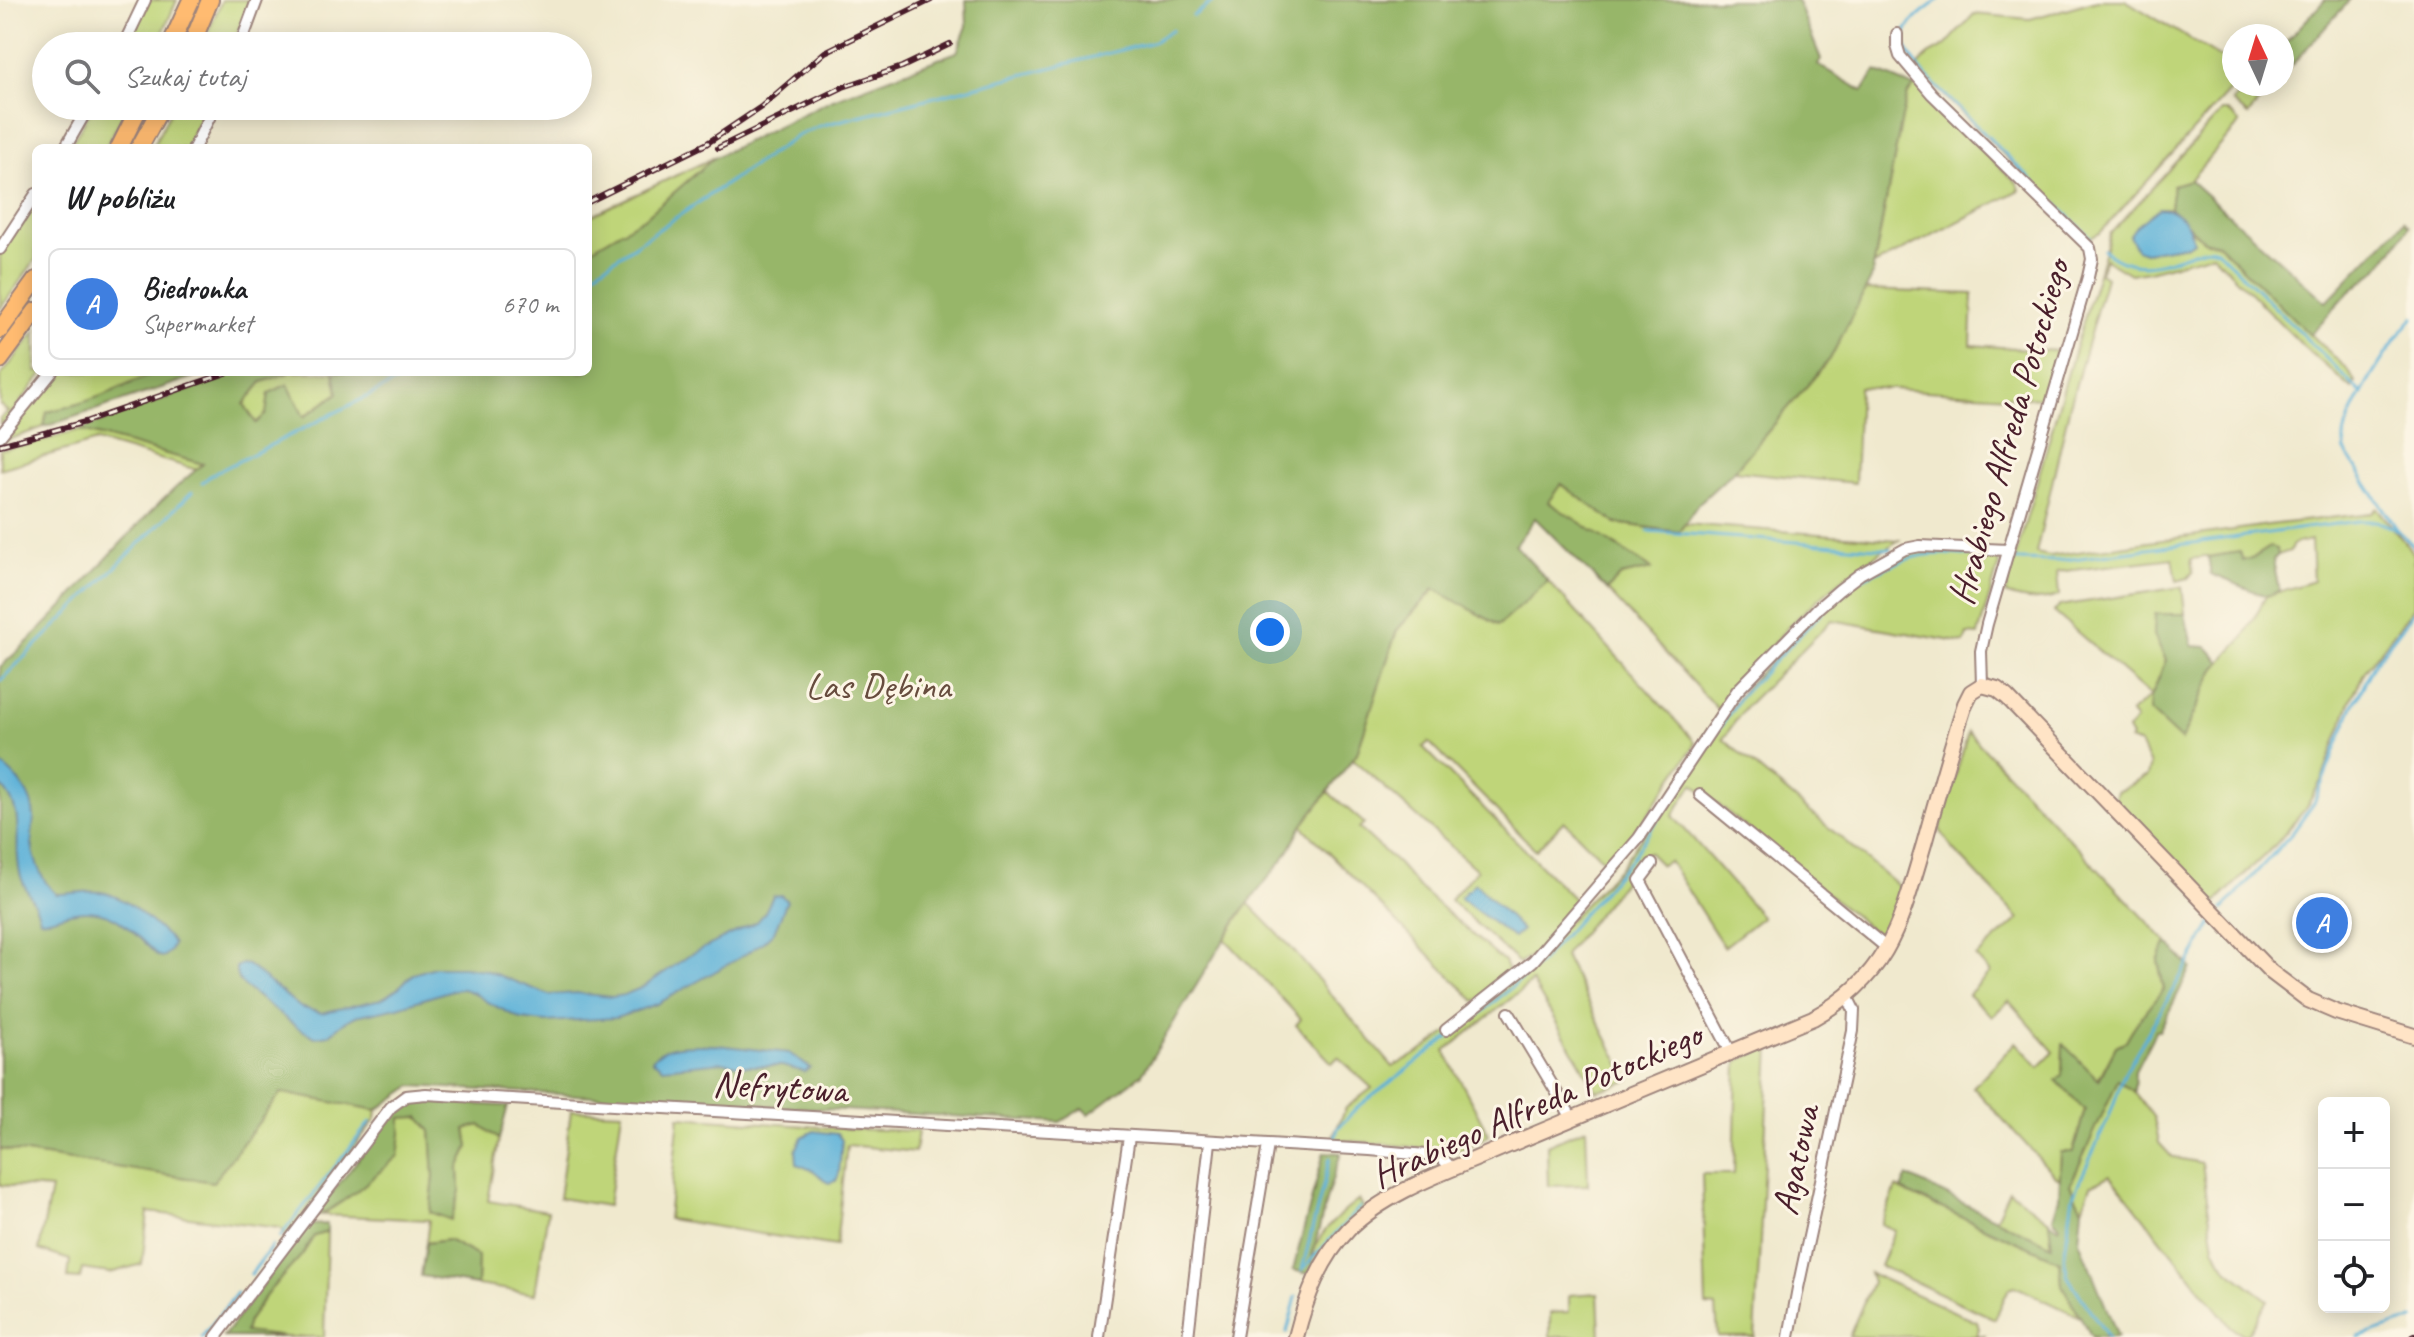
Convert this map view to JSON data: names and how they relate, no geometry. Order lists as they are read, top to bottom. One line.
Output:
{"streets":{"street":["Hrabiego Alfreda Potockiego","Nefrytowa","Agatowa"]},"crossings":[["Hrabiego Alfreda Potockiego","Nefrytowa"],["Hrabiego Alfreda Potockiego","Agatowa"]],"parks":["Las Dębina"],"north":"top","page":{"search":"Szukaj tutaj","heading":"W pobliżu","list":[{"mark":"A","name":"Biedronka","note":"Supermarket","value":"670 m"}],"pins":"A","map_buttons":["+","−"]}}
